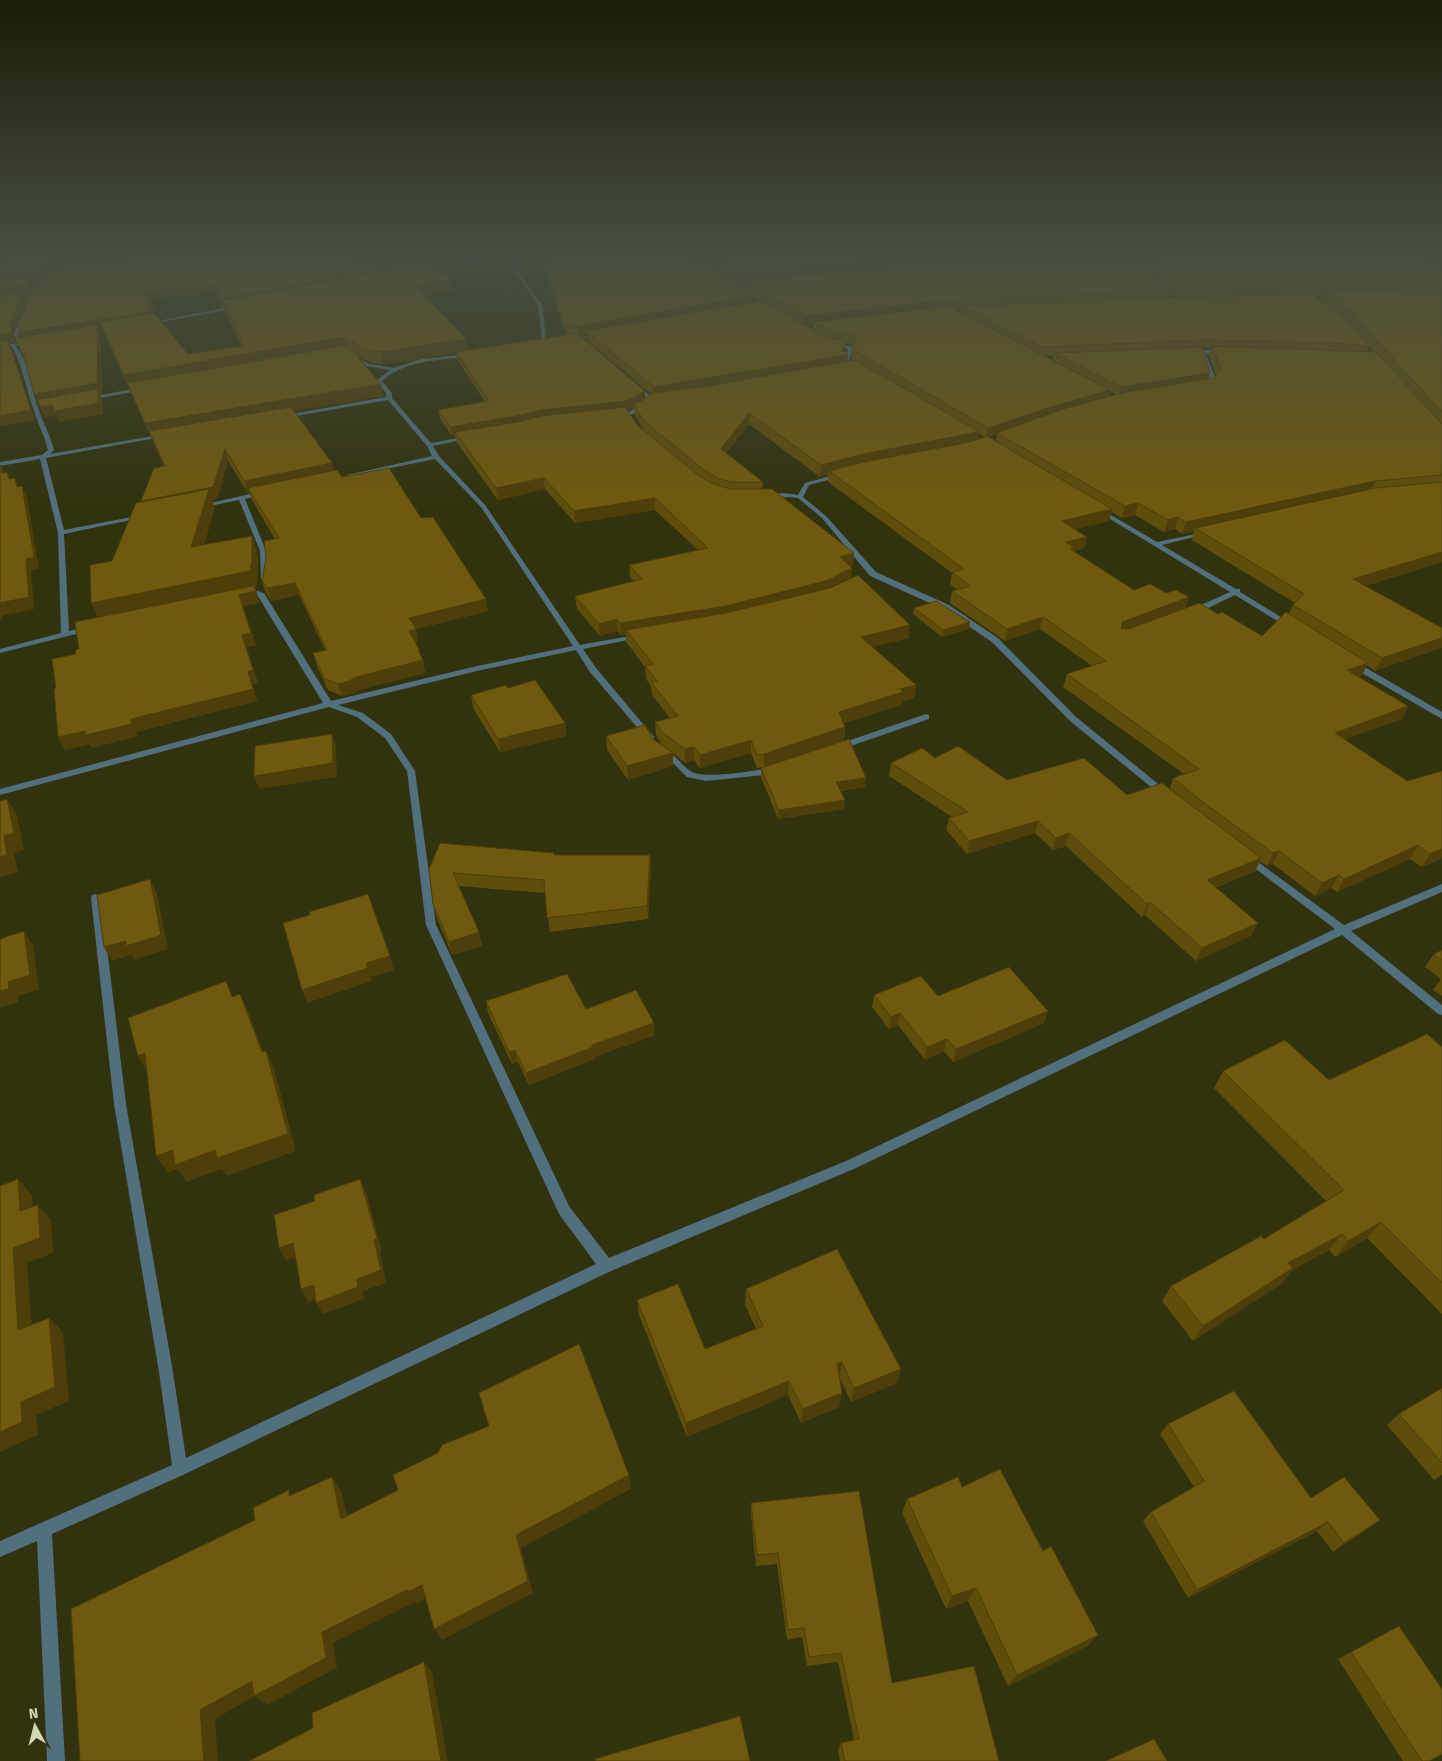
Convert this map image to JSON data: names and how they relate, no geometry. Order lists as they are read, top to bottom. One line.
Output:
{"north":"top"}
